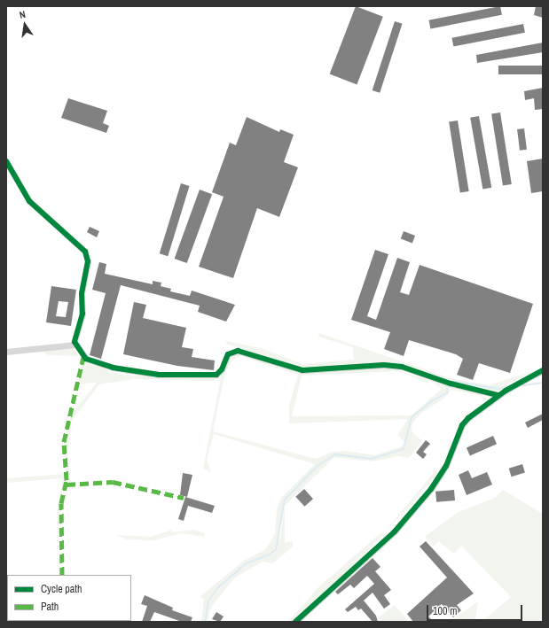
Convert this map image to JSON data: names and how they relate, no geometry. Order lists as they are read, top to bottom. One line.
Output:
{"legend":["Cycle path","Path"],"scale_bar":"100 m","north":"top"}
